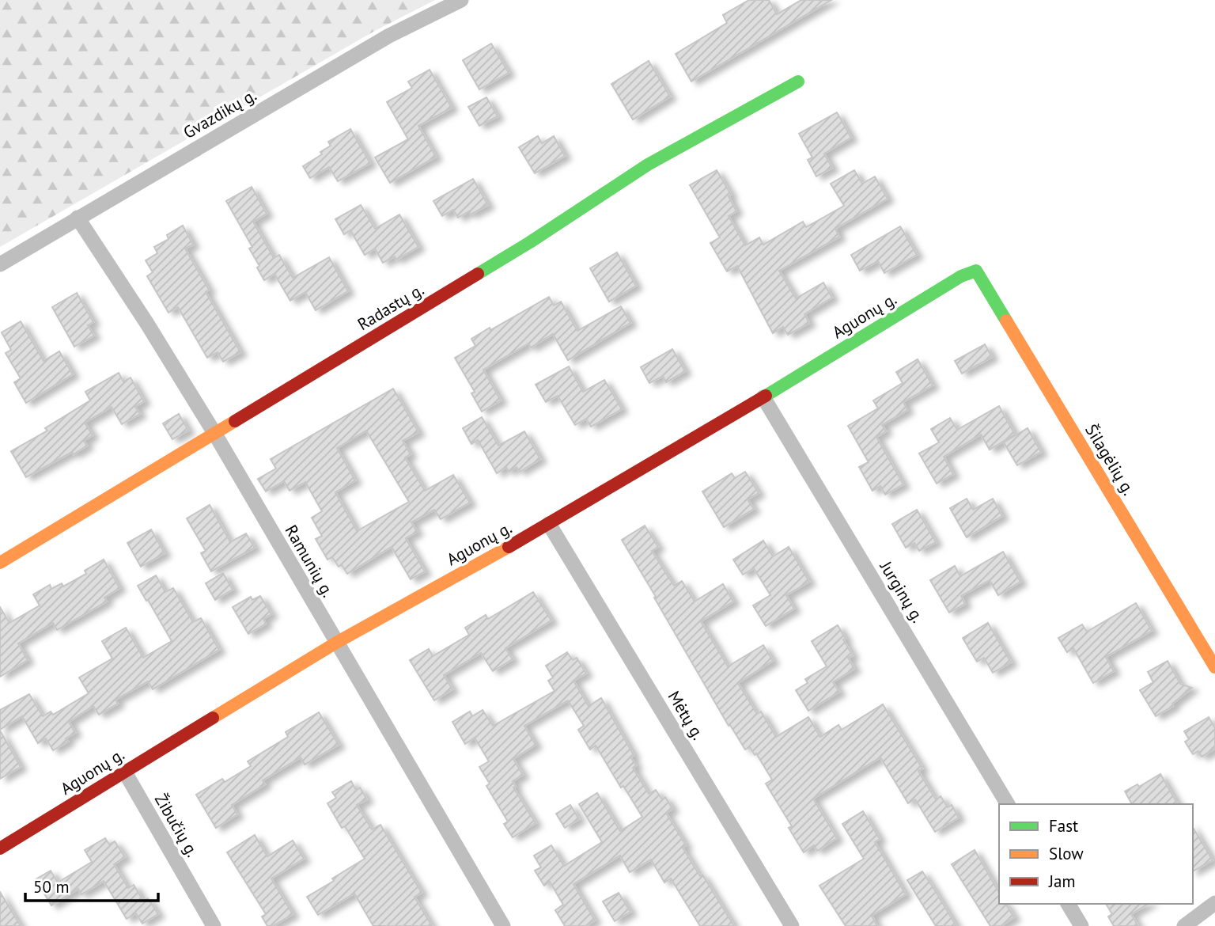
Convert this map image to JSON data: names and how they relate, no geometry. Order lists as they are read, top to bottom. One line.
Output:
{"streets":{"street":["Gvazdikų g.","Radastų g.","Aguonų g.","Šilagėlių g.","Ramunių g.","Jurginų g.","Mėtų g.","Žibučių g."]},"crossings":[["Gvazdikų g.","Ramunių g."],["Radastų g.","Ramunių g."],["Aguonų g.","Šilagėlių g."],["Aguonų g.","Ramunių g."],["Aguonų g.","Jurginų g."],["Aguonų g.","Mėtų g."],["Aguonų g.","Žibučių g."]],"legend":["Fast","Slow","Jam"],"scale_bar":"50 m"}
